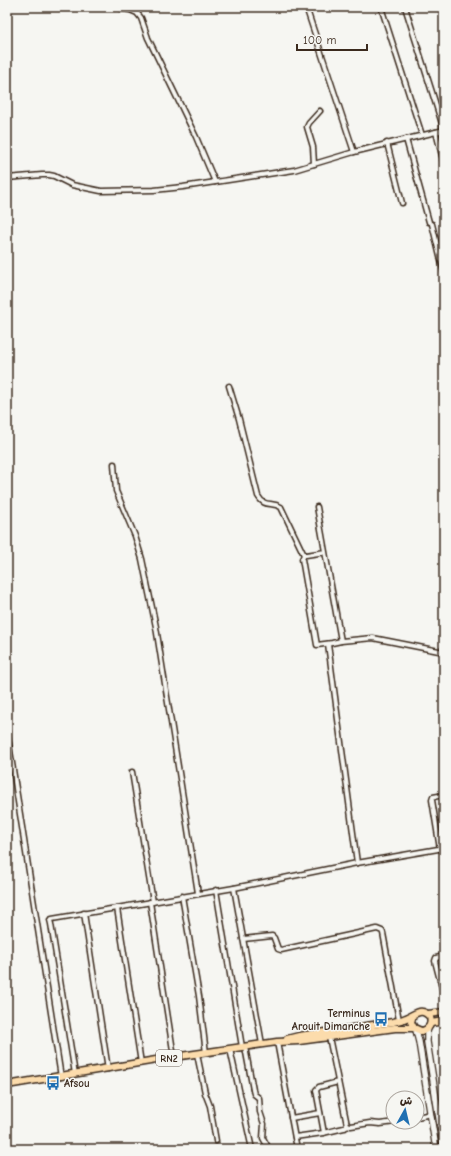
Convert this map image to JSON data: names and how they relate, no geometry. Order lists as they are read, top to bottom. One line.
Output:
{"streets":{"main road":["RN2"]},"places":{"bus stop":["Terminus Arouit Dimanche","Afsou"]},"scale_bar":"100 m","north":"top"}
